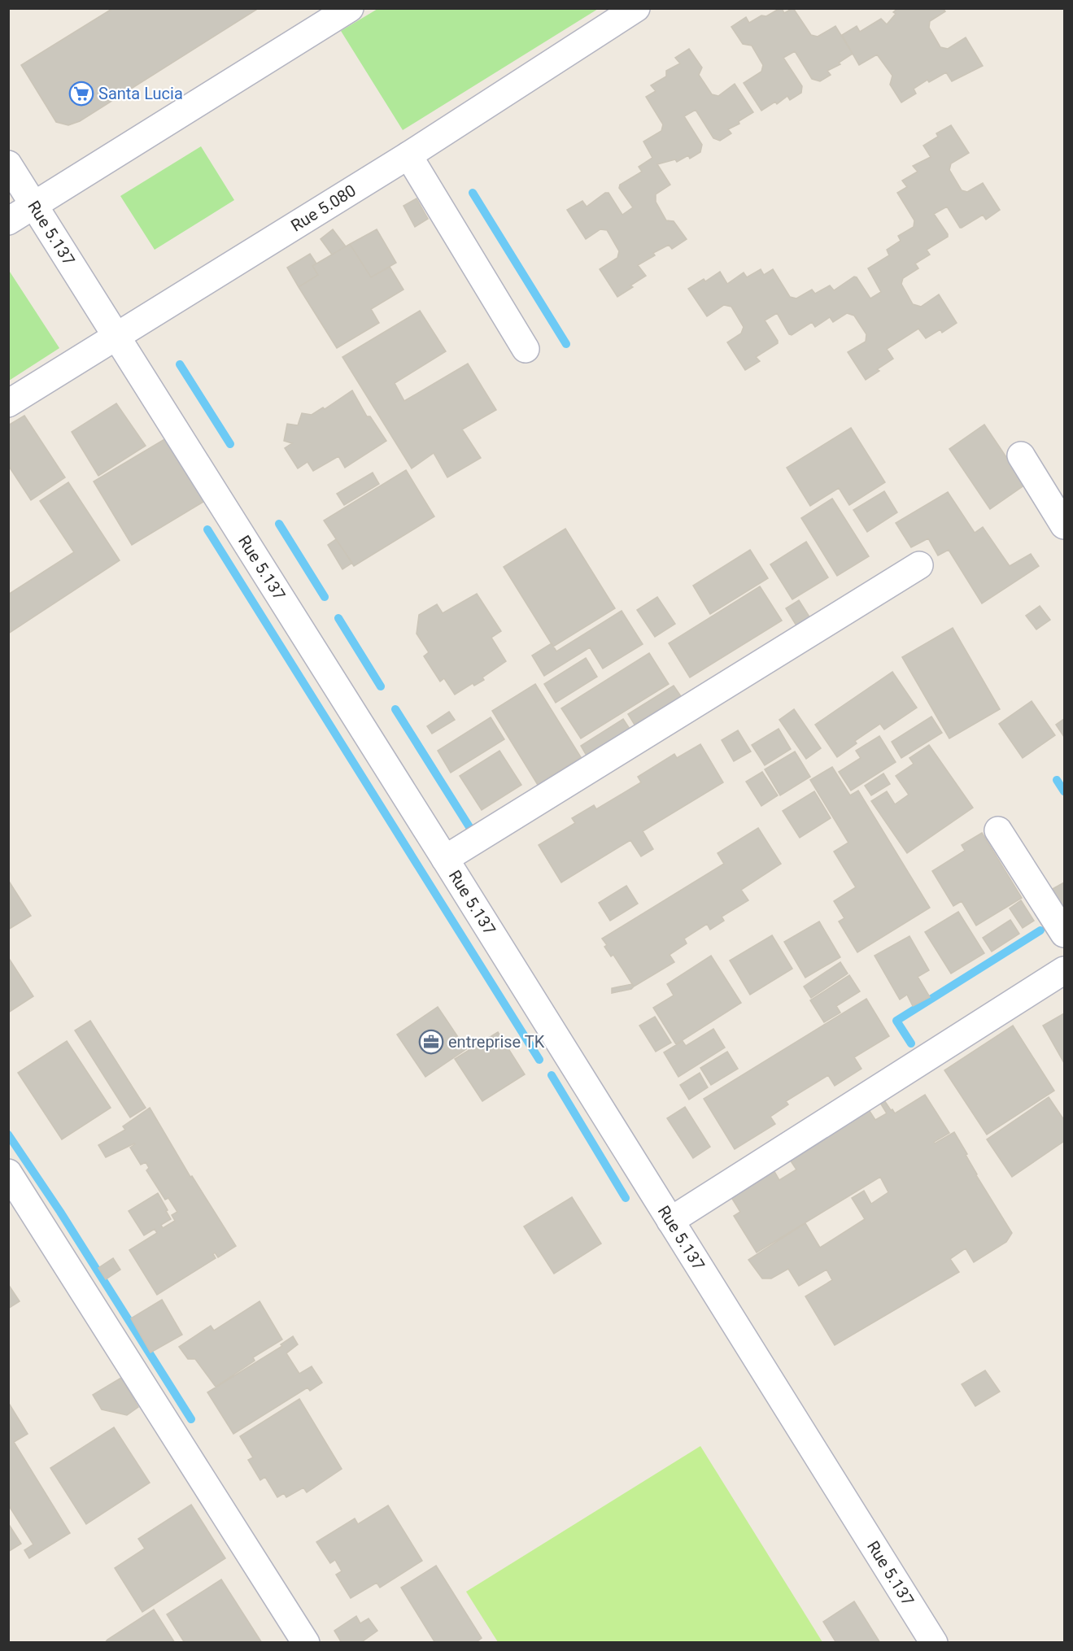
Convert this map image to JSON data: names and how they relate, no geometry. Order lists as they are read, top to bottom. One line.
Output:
{"streets":{"street":["Rue 5.080","Rue 5.137"]},"crossings":[["Rue 5.080","Rue 5.137"]],"places":{"supermarket":["Santa Lucia"],"office":["entreprise TK"]}}
